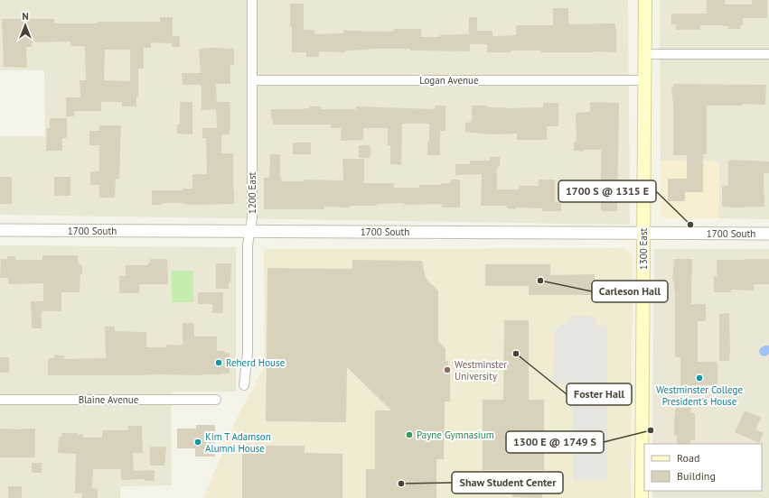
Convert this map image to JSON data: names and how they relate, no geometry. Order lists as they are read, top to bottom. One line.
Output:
{"streets":{"main road":["1300 East"],"street":["Logan Avenue","1200 East","1700 South","Blaine Avenue"]},"crossings":[["Logan Avenue","1200 East"],["Logan Avenue","1300 East"],["1200 East","1700 South"],["1700 South","1300 East"]],"places":["1700 S @ 1315 E","Carleson Hall","Foster Hall","Reherd House","Westminster University","Westminster College President's House","1300 E @ 1749 S","Payne Gymnasium","Kim T Adamson Alumni House","Shaw Student Center"],"legend":["Road","Building"],"north":"top"}
